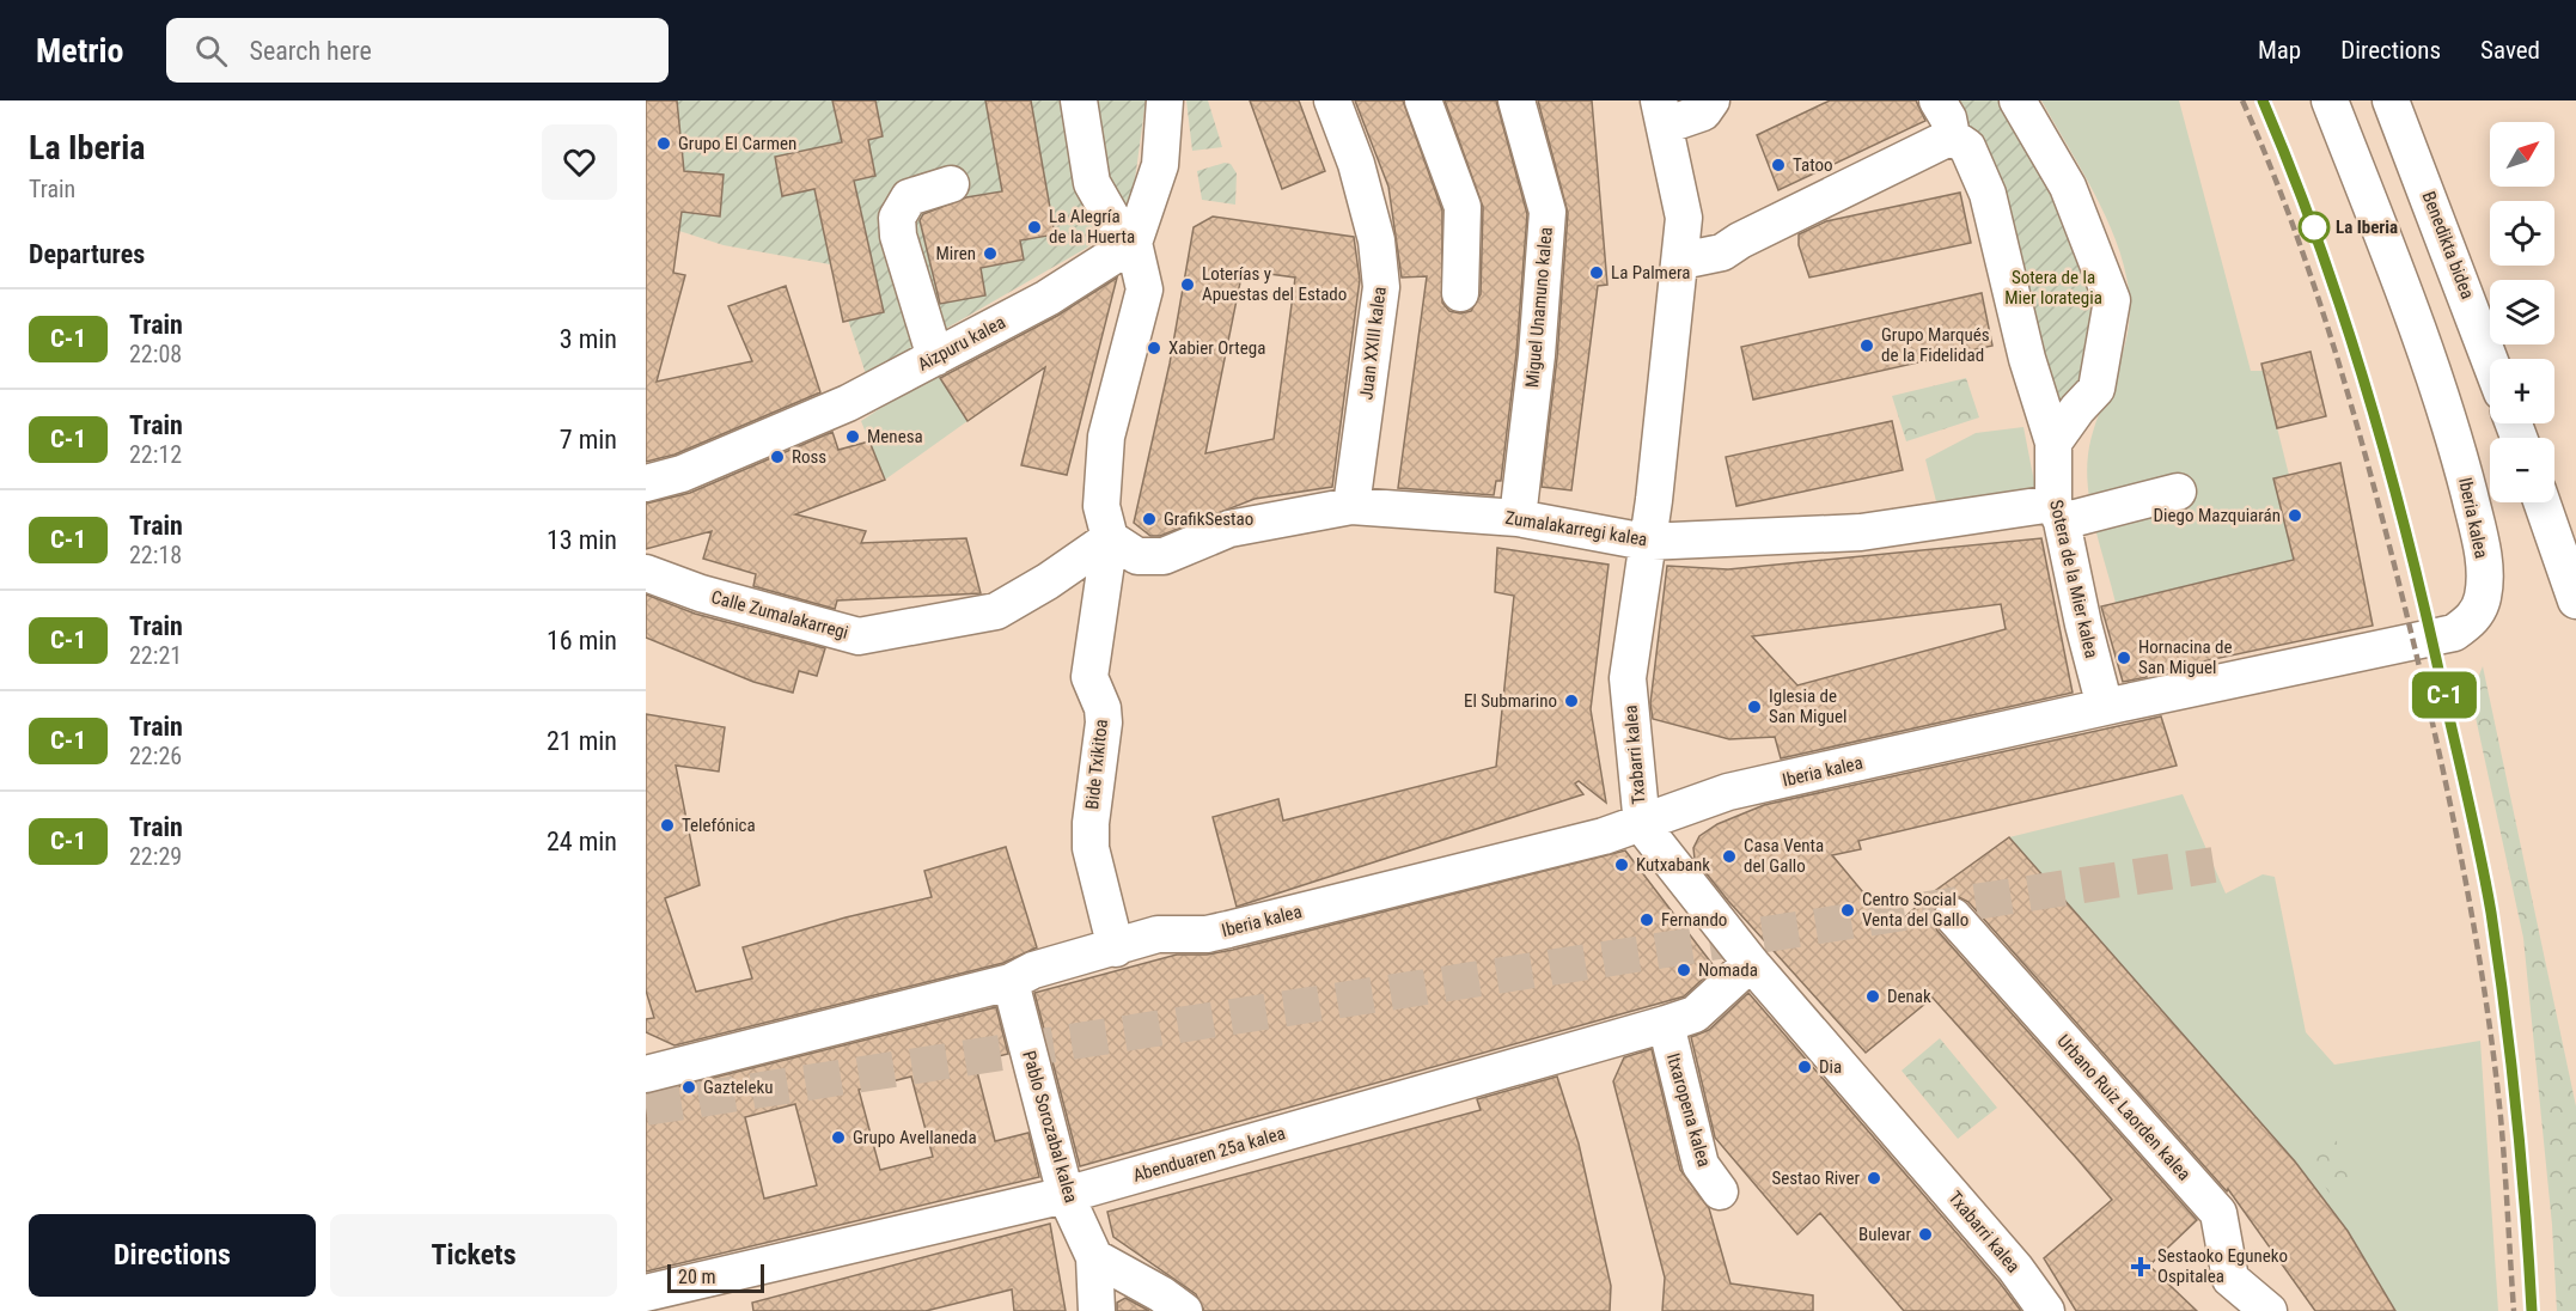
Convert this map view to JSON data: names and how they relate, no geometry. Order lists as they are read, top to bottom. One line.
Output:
{"streets":{"street":["Benedikta bidea","Miguel Unamuno kalea","Aizpuru kalea","Juan XXIII kalea","Iberia kalea","Zumalakarregi kalea","Sotera de la Mier kalea","Calle Zumalakarregi","Txabarri kalea","Bide Txikitoa","Urbano Ruiz Laorden kalea","Itxaropena kalea","Pablo Sorozabal kalea","Abenduaren 25a kalea"]},"crossings":[["Miguel Unamuno kalea","Zumalakarregi kalea"],["Juan XXIII kalea","Zumalakarregi kalea"],["Iberia kalea","Sotera de la Mier kalea"],["Iberia kalea","Txabarri kalea"],["Iberia kalea","Bide Txikitoa"],["Iberia kalea","Pablo Sorozabal kalea"],["Zumalakarregi kalea","Sotera de la Mier kalea"],["Zumalakarregi kalea","Calle Zumalakarregi"],["Zumalakarregi kalea","Txabarri kalea"],["Zumalakarregi kalea","Bide Txikitoa"],["Calle Zumalakarregi","Bide Txikitoa"],["Txabarri kalea","Abenduaren 25a kalea"],["Itxaropena kalea","Abenduaren 25a kalea"],["Pablo Sorozabal kalea","Abenduaren 25a kalea"]],"parks":["Sotera de la Mier lorategia"],"places":{"other":["Grupo El Carmen","Tatoo","La Alegría de la Huerta","La Iberia","Miren","La Palmera","Loterías y Apuestas del Estado","Grupo Marqués de la Fidelidad","Xabier Ortega","Menesa","Ross","Diego Mazquiarán","GrafikSestao","Hornacina de San Miguel","El Submarino","Iglesia de San Miguel","Telefónica","Casa Venta del Gallo","Kutxabank","Centro Social Venta del Gallo","Fernando","Nomada","Denak","Dia","Gazteleku","Grupo Avellaneda","Sestao River","Bulevar"],"health":["Sestaoko Eguneko Ospitalea"]},"scale_bar":"20 m","north":"top right","page":{"header":"Metrio","search":"Search here","nav":["Map","Directions","Saved"],"heading":[["La Iberia","Train"],"Departures"],"on_map":"C-1","map_buttons":["+","−"],"list":[{"mark":"C-1","name":"Train","note":"22:08","value":"3 min"},{"mark":"C-1","name":"Train","note":"22:12","value":"7 min"},{"mark":"C-1","name":"Train","note":"22:18","value":"13 min"},{"mark":"C-1","name":"Train","note":"22:21","value":"16 min"},{"mark":"C-1","name":"Train","note":"22:26","value":"21 min"},{"mark":"C-1","name":"Train","note":"22:29","value":"24 min"}],"buttons":["Directions","Tickets"],"scale":"20 m"}}
